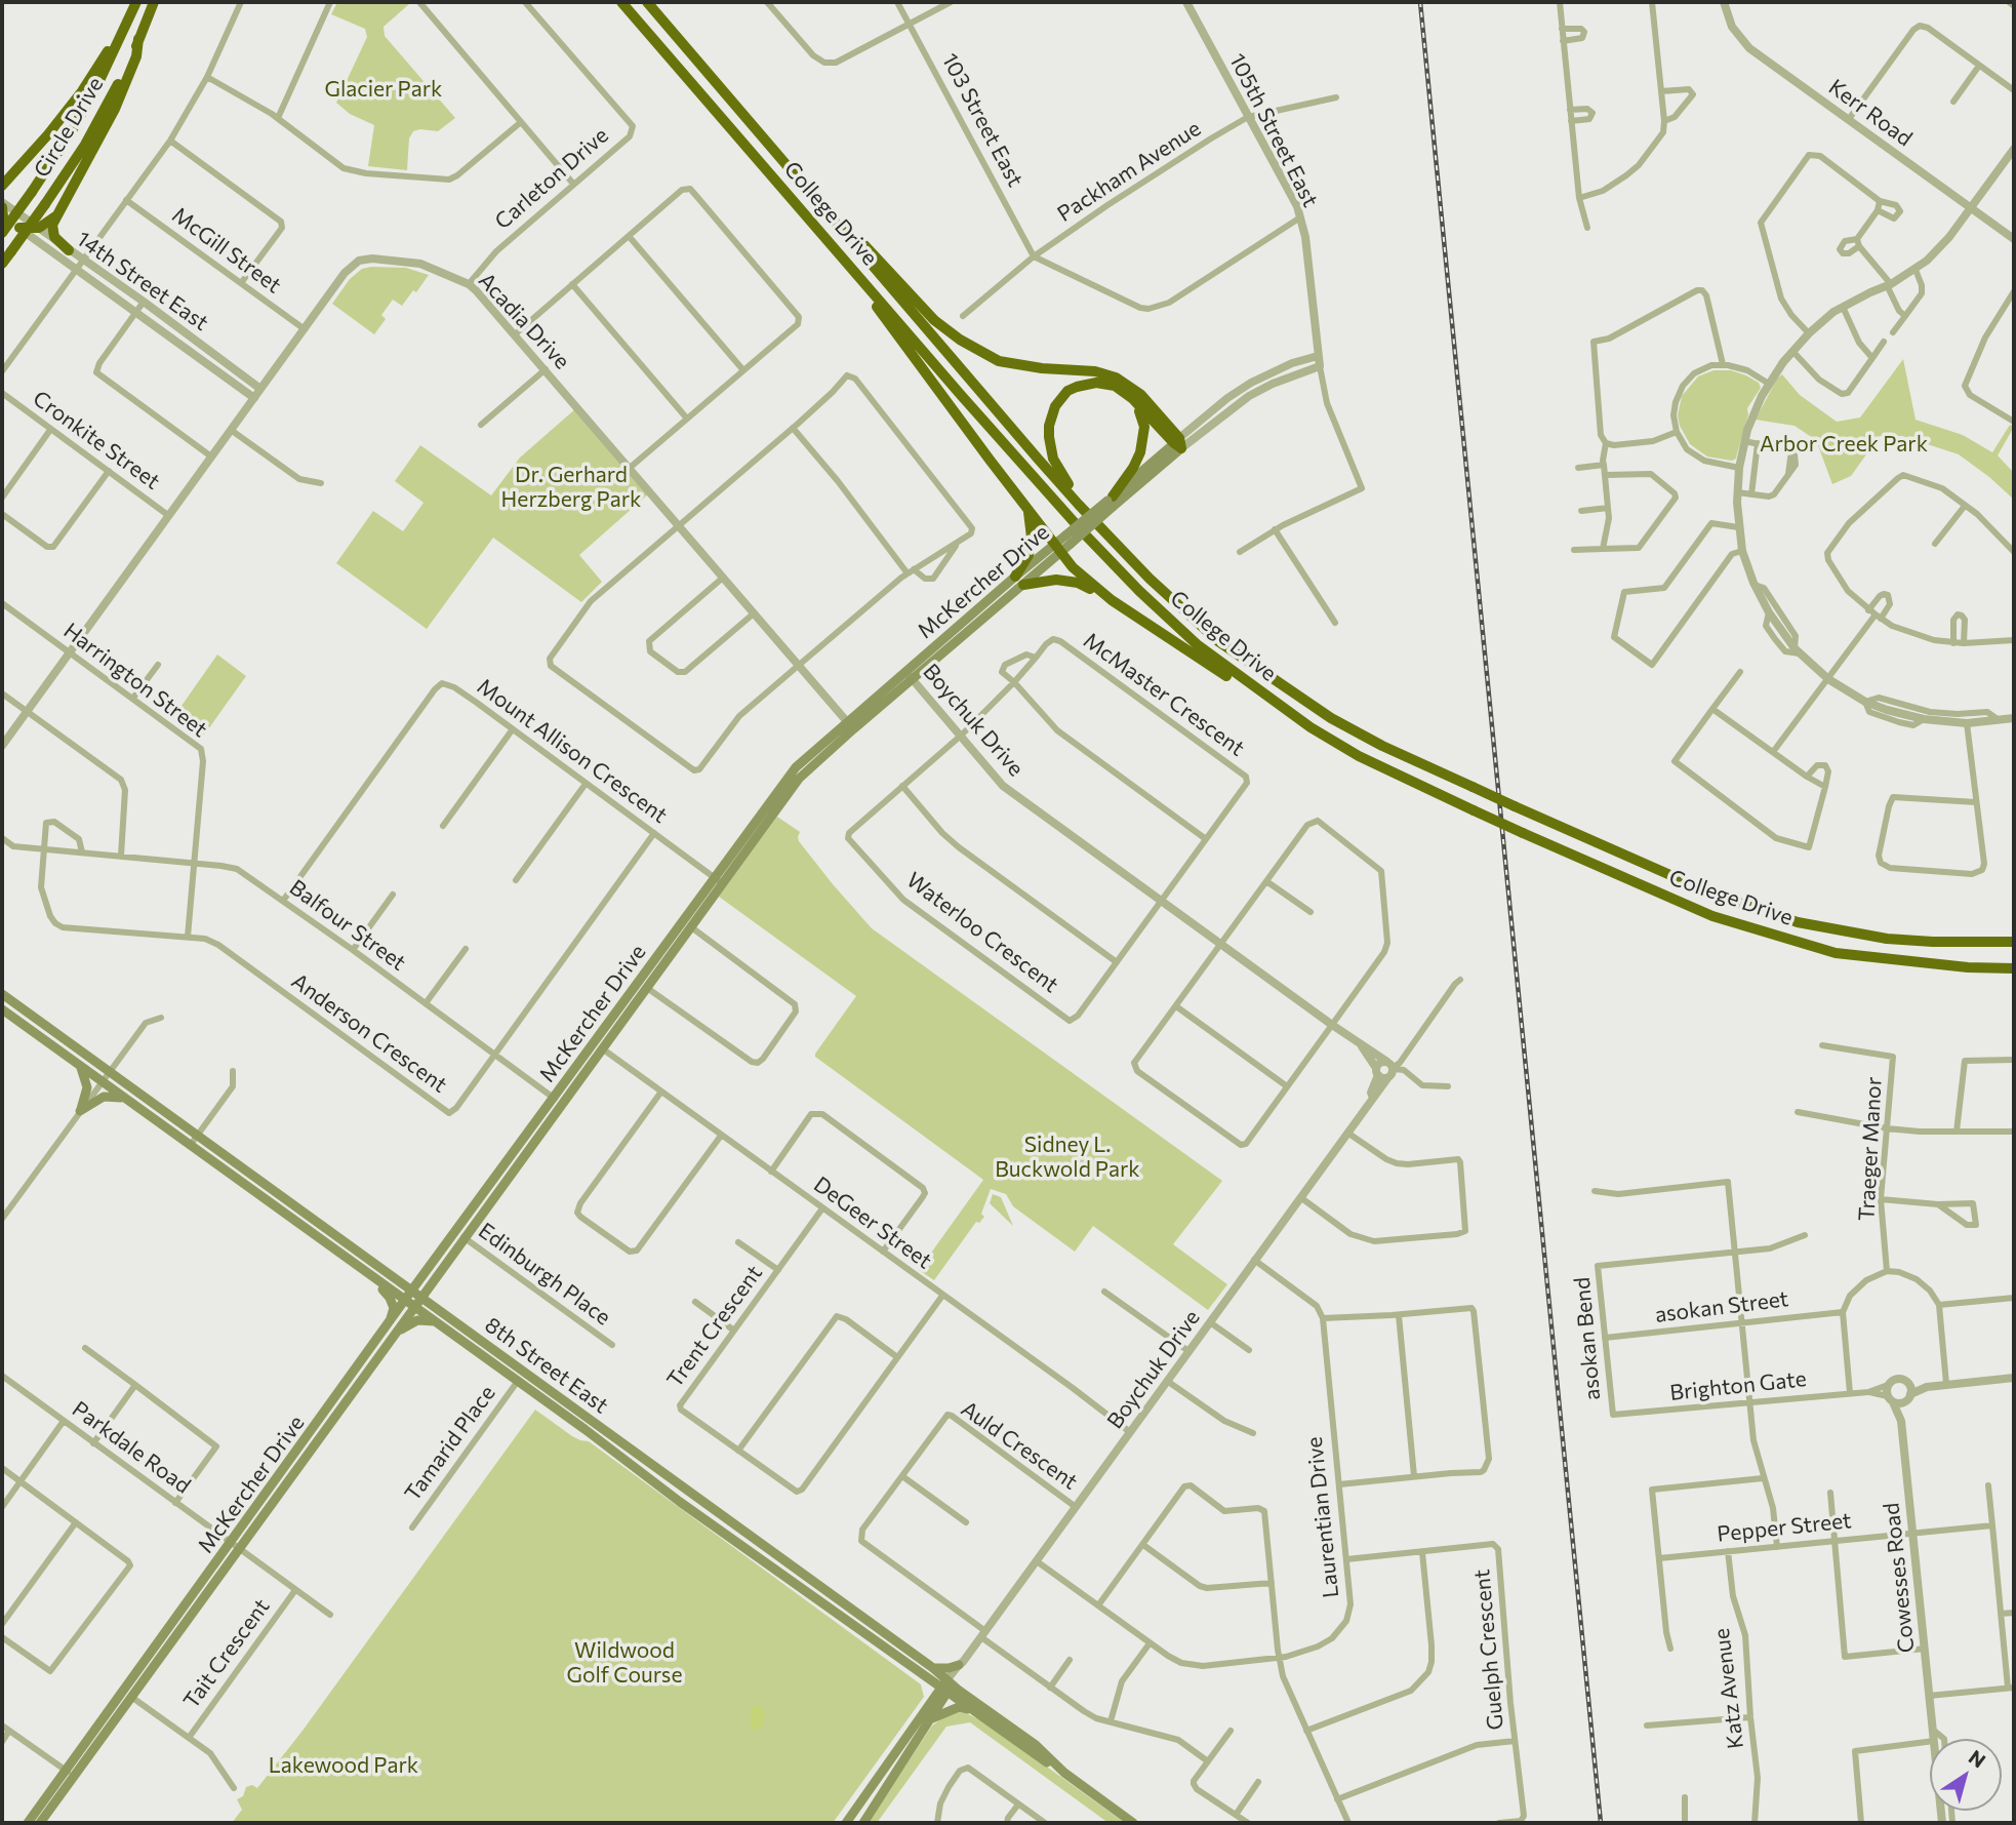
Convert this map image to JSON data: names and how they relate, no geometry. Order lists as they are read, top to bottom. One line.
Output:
{"streets":{"highway":["Circle Drive","College Drive"],"main road":["McKercher Drive","Boychuk Drive","8th Street East"],"street":["Kerr Road","103 Street East","105th Street East","Packham Avenue","Carleton Drive","McGill Street","14th Street East","Acadia Drive","Cronkite Street","Harrington Street","McMaster Crescent","Mount Allison Crescent","Balfour Street","Waterloo Crescent","Anderson Crescent","Traeger Manor","DeGeer Street","Edinburgh Place","asokan Street","Trent Crescent","asokan Bend","Brighton Gate","Tamarid Place","Auld Crescent","Parkdale Road","Laurentian Drive","Pepper Street","Cowesses Road","Guelph Crescent","Tait Crescent","Katz Avenue"]},"crossings":[["103 Street East","Packham Avenue"],["105th Street East","Packham Avenue"],["105th Street East","McKercher Drive"],["Carleton Drive","Acadia Drive"],["McGill Street","Acadia Drive"],["14th Street East","Acadia Drive"],["Acadia Drive","Cronkite Street"],["Acadia Drive","McKercher Drive"],["Acadia Drive","Harrington Street"],["McKercher Drive","Boychuk Drive"],["McKercher Drive","Mount Allison Crescent"],["McKercher Drive","Balfour Street"],["McKercher Drive","DeGeer Street"],["McKercher Drive","Edinburgh Place"],["McKercher Drive","8th Street East"],["McKercher Drive","Parkdale Road"],["McKercher Drive","Tait Crescent"],["Harrington Street","Balfour Street"],["Harrington Street","Anderson Crescent"],["McMaster Crescent","Boychuk Drive"],["McMaster Crescent","Waterloo Crescent"],["Boychuk Drive","Waterloo Crescent"],["Boychuk Drive","DeGeer Street"],["Boychuk Drive","8th Street East"],["Boychuk Drive","Auld Crescent"],["Boychuk Drive","Laurentian Drive"],["Mount Allison Crescent","Balfour Street"],["Mount Allison Crescent","Anderson Crescent"],["Balfour Street","Anderson Crescent"],["DeGeer Street","Trent Crescent"],["asokan Street","asokan Bend"],["asokan Bend","Brighton Gate"],["8th Street East","Tamarid Place"],["Brighton Gate","Cowesses Road"],["Parkdale Road","Tait Crescent"],["Laurentian Drive","Guelph Crescent"],["Pepper Street","Cowesses Road"],["Pepper Street","Katz Avenue"]],"parks":["Glacier Park","Arbor Creek Park","Dr. Gerhard Herzberg Park","Sidney L. Buckwold Park","Wildwood Golf Course","Lakewood Park"],"north":"top right"}
